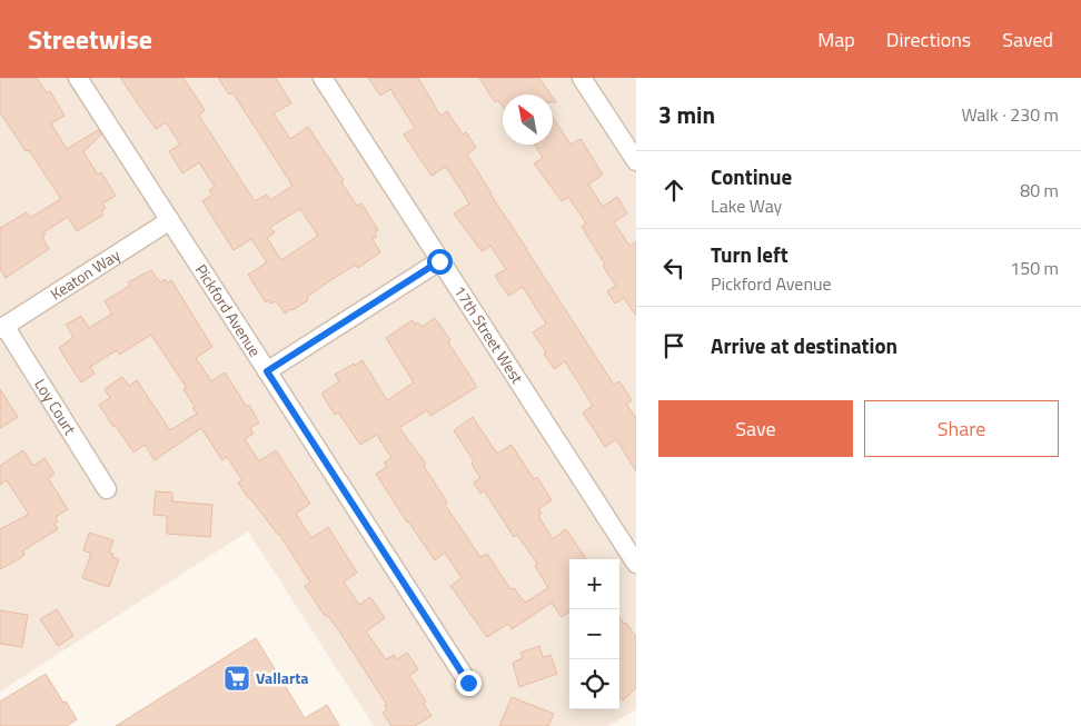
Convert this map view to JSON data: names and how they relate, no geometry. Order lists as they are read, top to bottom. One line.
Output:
{"streets":{"street":["Keaton Way","Pickford Avenue","17th Street West","Loy Court"]},"crossings":[["Keaton Way","Pickford Avenue"],["Keaton Way","Loy Court"]],"places":{"supermarket":["Vallarta"]},"north":"top left","page":{"header":"Streetwise","nav":["Map","Directions","Saved"],"heading":["3 min","Walk · 230 m"],"list":[["Continue","Lake Way","80 m"],["Turn left","Pickford Avenue","150 m"],"Arrive at destination"],"buttons":["Save","Share"],"map_buttons":["+","−"]}}
